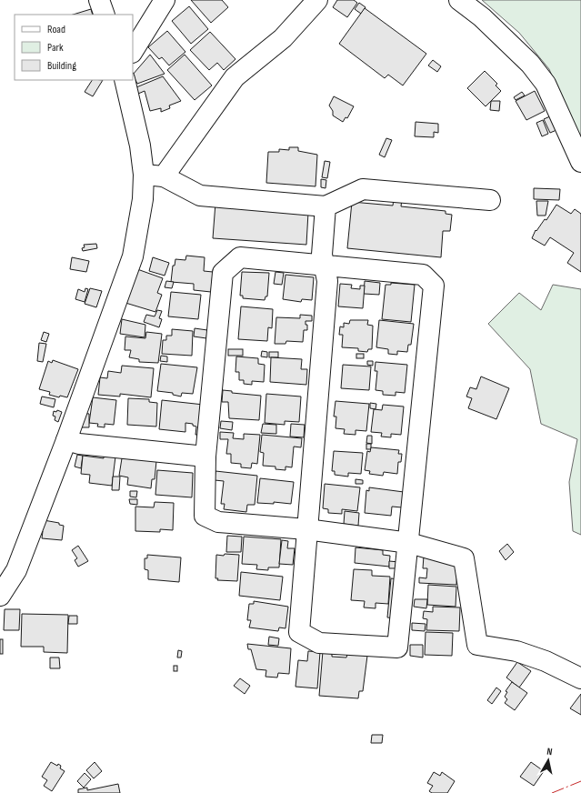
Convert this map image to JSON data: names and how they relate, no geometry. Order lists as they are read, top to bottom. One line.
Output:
{"legend":["Road","Park","Building"],"north":"top"}
